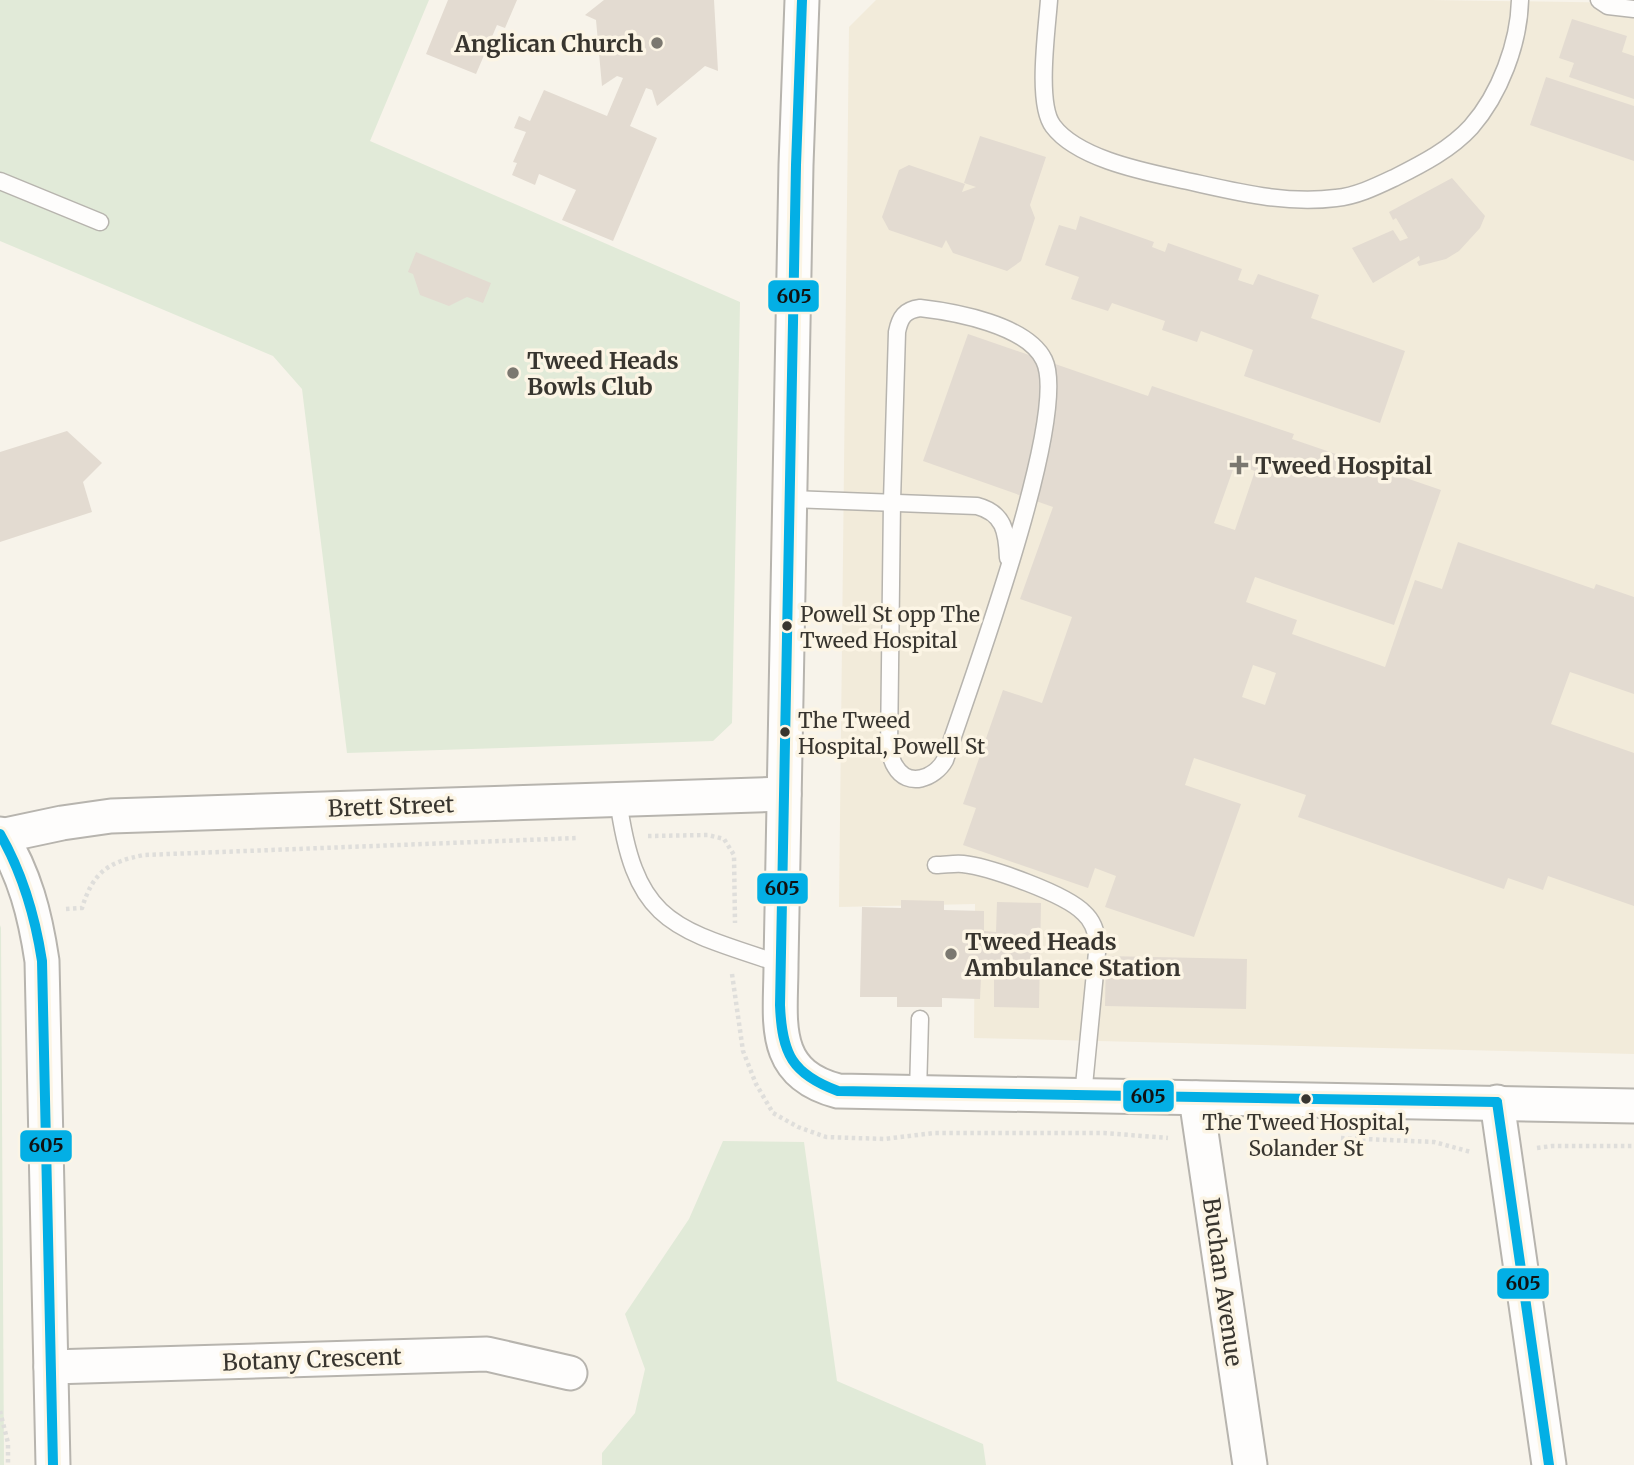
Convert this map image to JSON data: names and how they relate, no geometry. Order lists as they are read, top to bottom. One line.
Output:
{"streets":{"street":["Brett Street","Buchan Avenue","Botany Crescent"]},"places":{"other":["Anglican Church","Tweed Heads Bowls Club","Powell St opp The Tweed Hospital","The Tweed Hospital, Powell St","Tweed Heads Ambulance Station","The Tweed Hospital, Solander St"],"health":["Tweed Hospital"]},"lines":["transit line 605"]}
